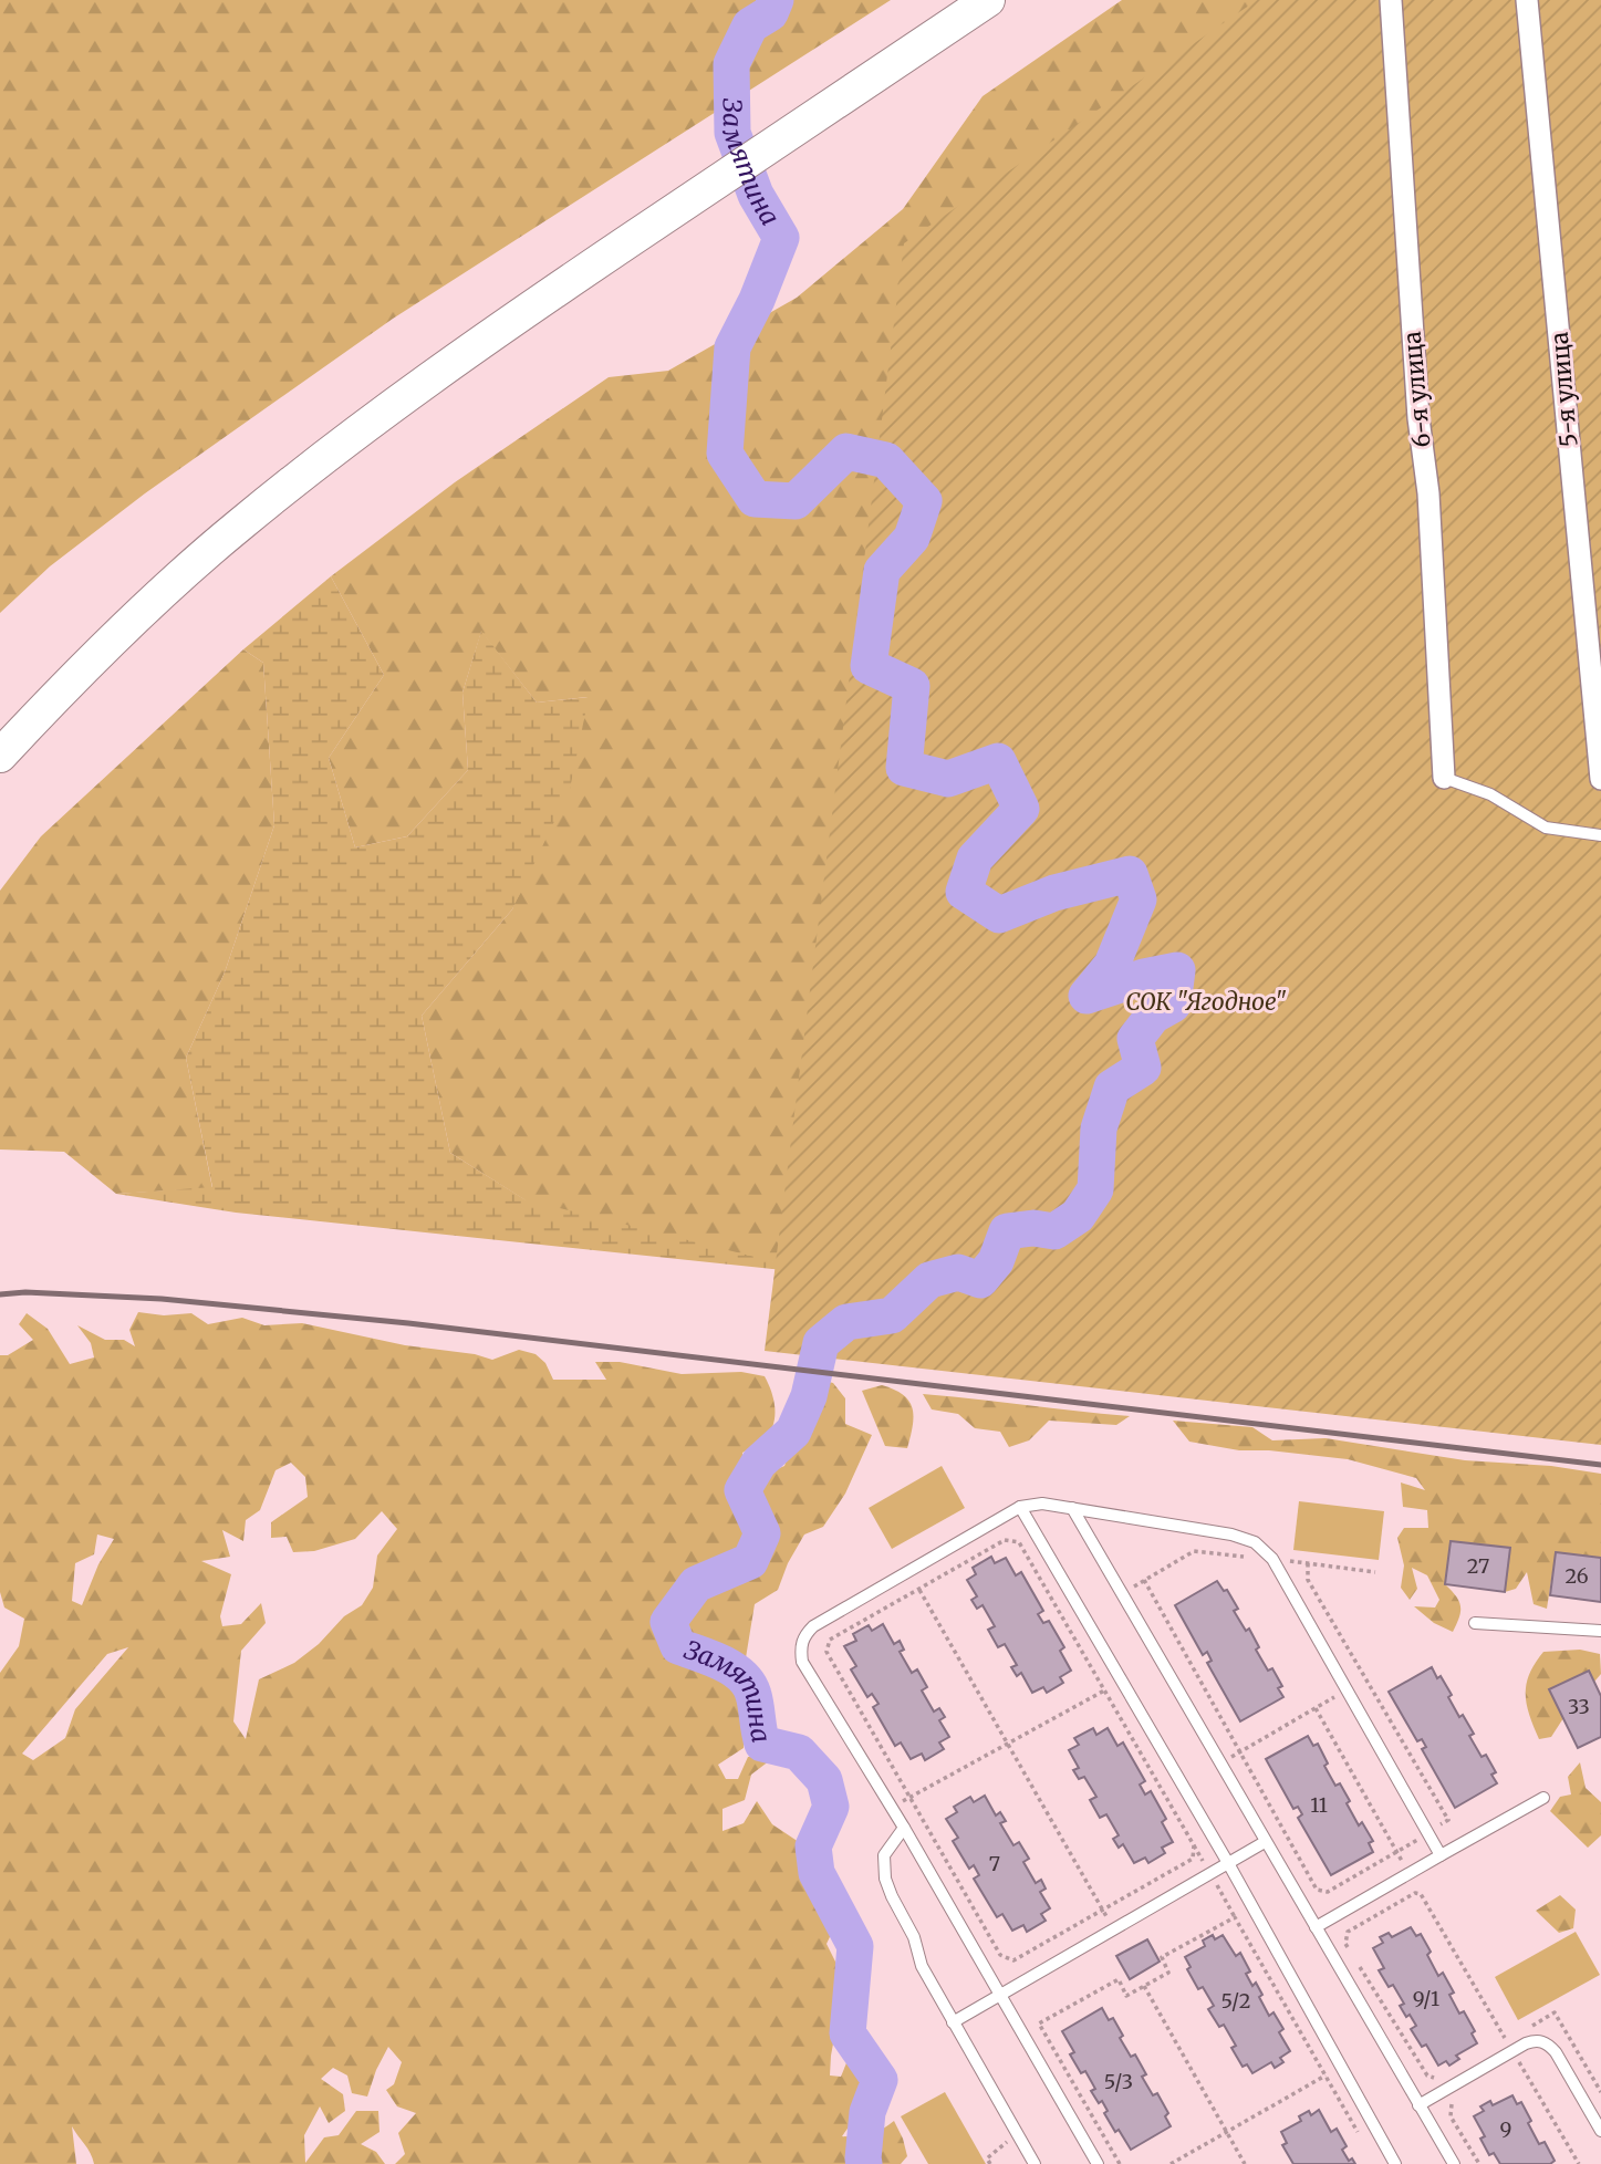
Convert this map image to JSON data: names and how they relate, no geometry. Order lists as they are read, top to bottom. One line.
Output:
{"streets":{"street":["6-я улица","5-я улица"]},"water":["Замятина"],"parks":["СОК \"Ягодное\""],"house_numbers":["27","26","33","11","7","9/1","5/2","5/3","9"]}
